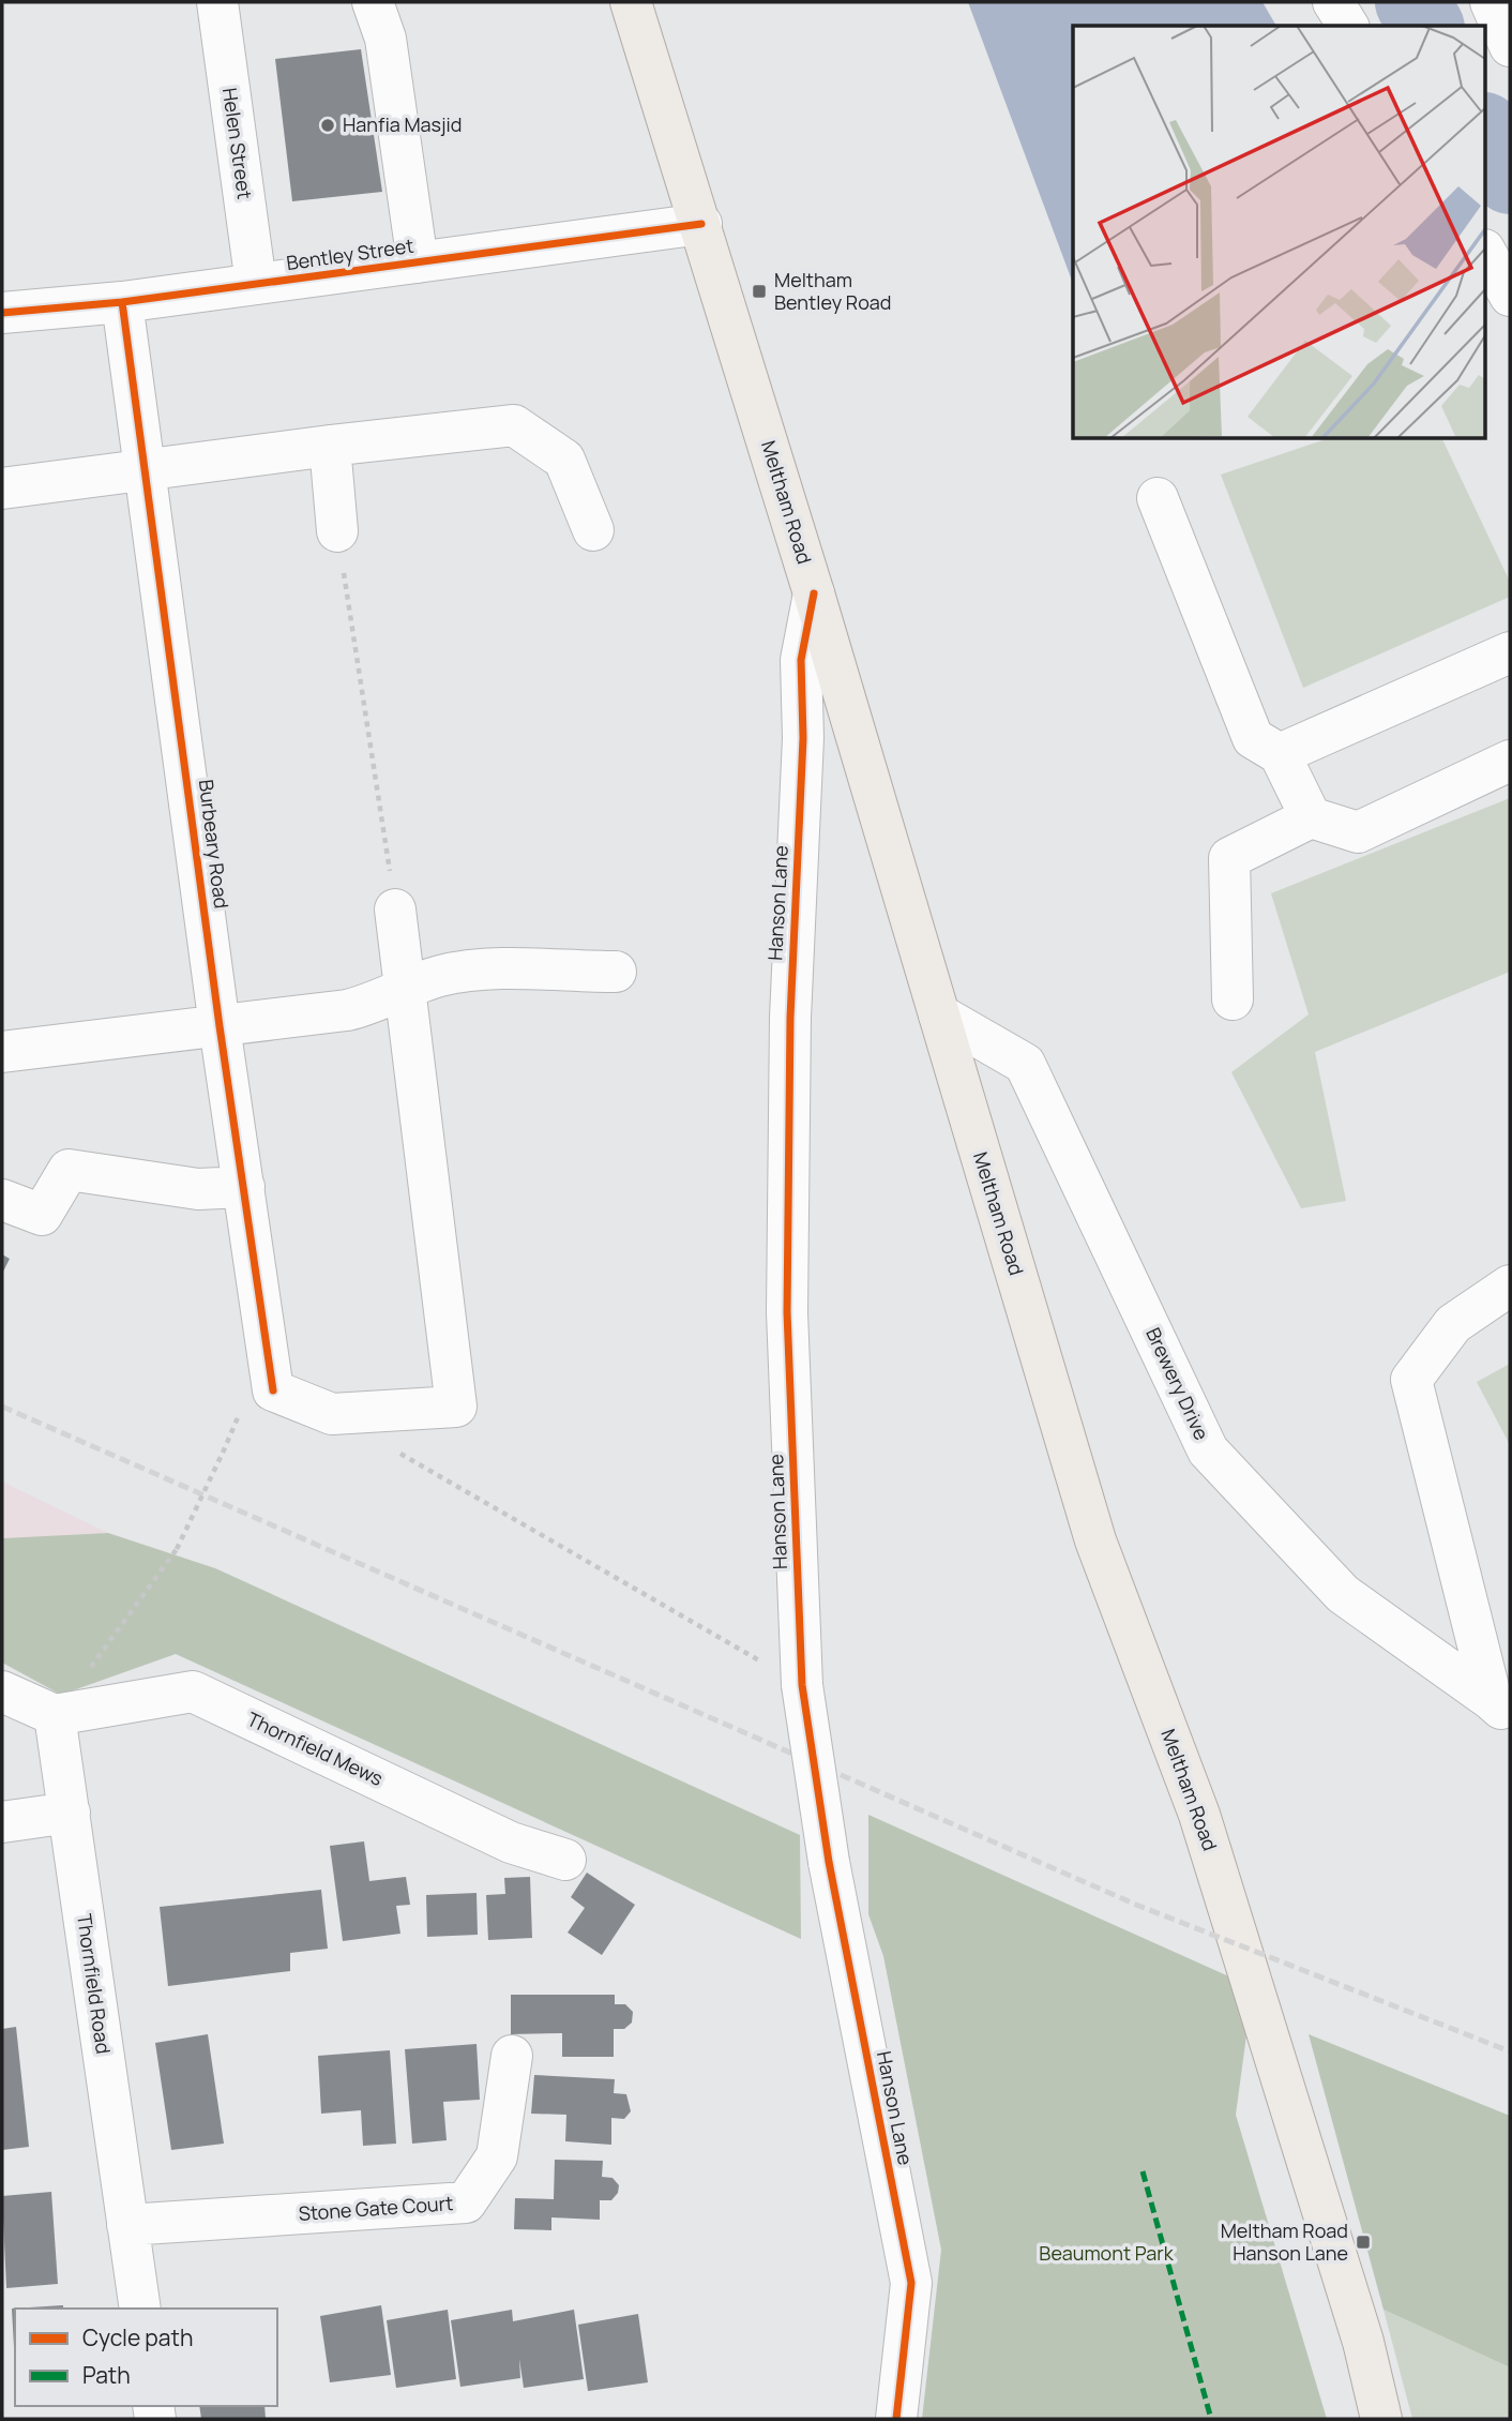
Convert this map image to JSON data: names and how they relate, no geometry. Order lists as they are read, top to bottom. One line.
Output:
{"streets":{"main road":["Meltham Road"],"street":["Helen Street","Bentley Street","Burbeary Road","Hanson Lane","Brewery Drive","Thornfield Mews","Thornfield Road","Stone Gate Court"]},"crossings":[["Helen Street","Bentley Street"],["Bentley Street","Meltham Road"],["Bentley Street","Burbeary Road"],["Meltham Road","Hanson Lane"],["Meltham Road","Brewery Drive"],["Thornfield Mews","Thornfield Road"],["Thornfield Road","Stone Gate Court"]],"parks":["Beaumont Park"],"places":{"other":["Hanfia Masjid"],"transit":["Meltham Bentley Road","Meltham Road Hanson Lane"]},"legend":["Cycle path","Path"]}
